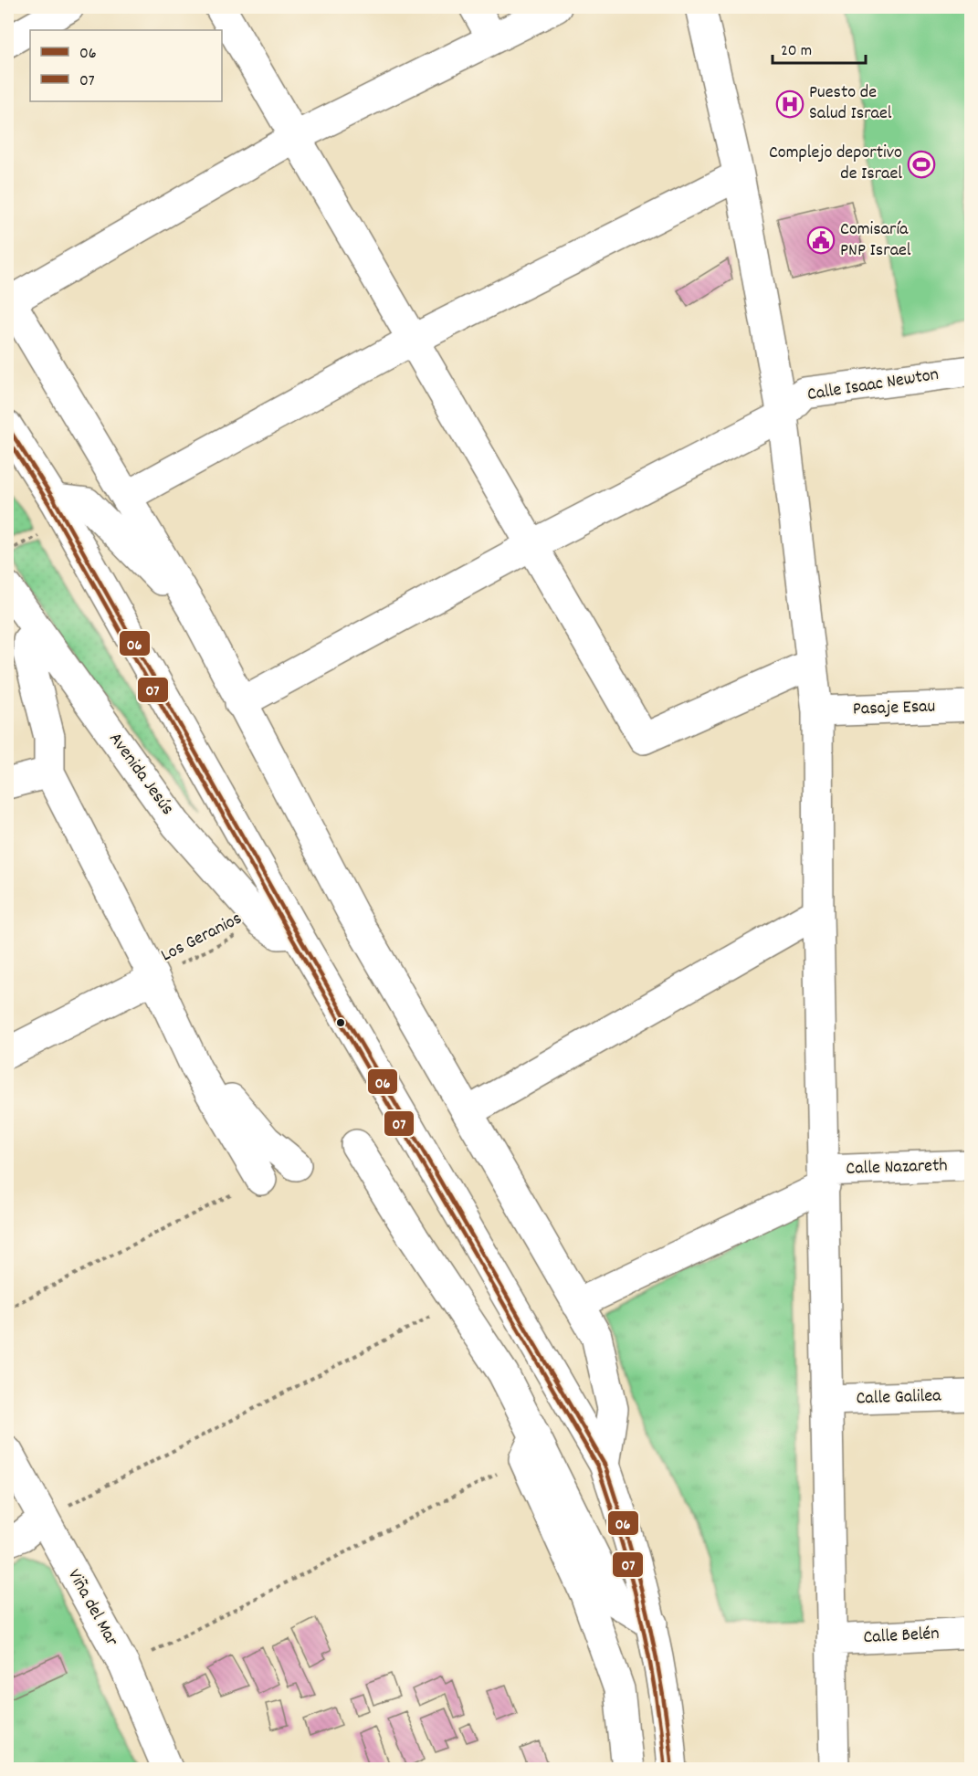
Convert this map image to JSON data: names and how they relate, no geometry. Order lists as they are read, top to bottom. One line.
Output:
{"streets":{"street":["Calle Isaac Newton","Pasaje Esau","Avenida Jesús","Calle Nazareth","Calle Galilea","Viña del Mar","Calle Belén"],"path":["Los Geranios"]},"crossings":[["Avenida Jesús","Los Geranios"]],"places":{"hospital":["Puesto de Salud Israel"],"sports":["Complejo deportivo de Israel"],"public building":["Comisaría PNP Israel"]},"lines":["transit line 06","transit line 07"],"legend":["06","07"],"scale_bar":"20 m"}
